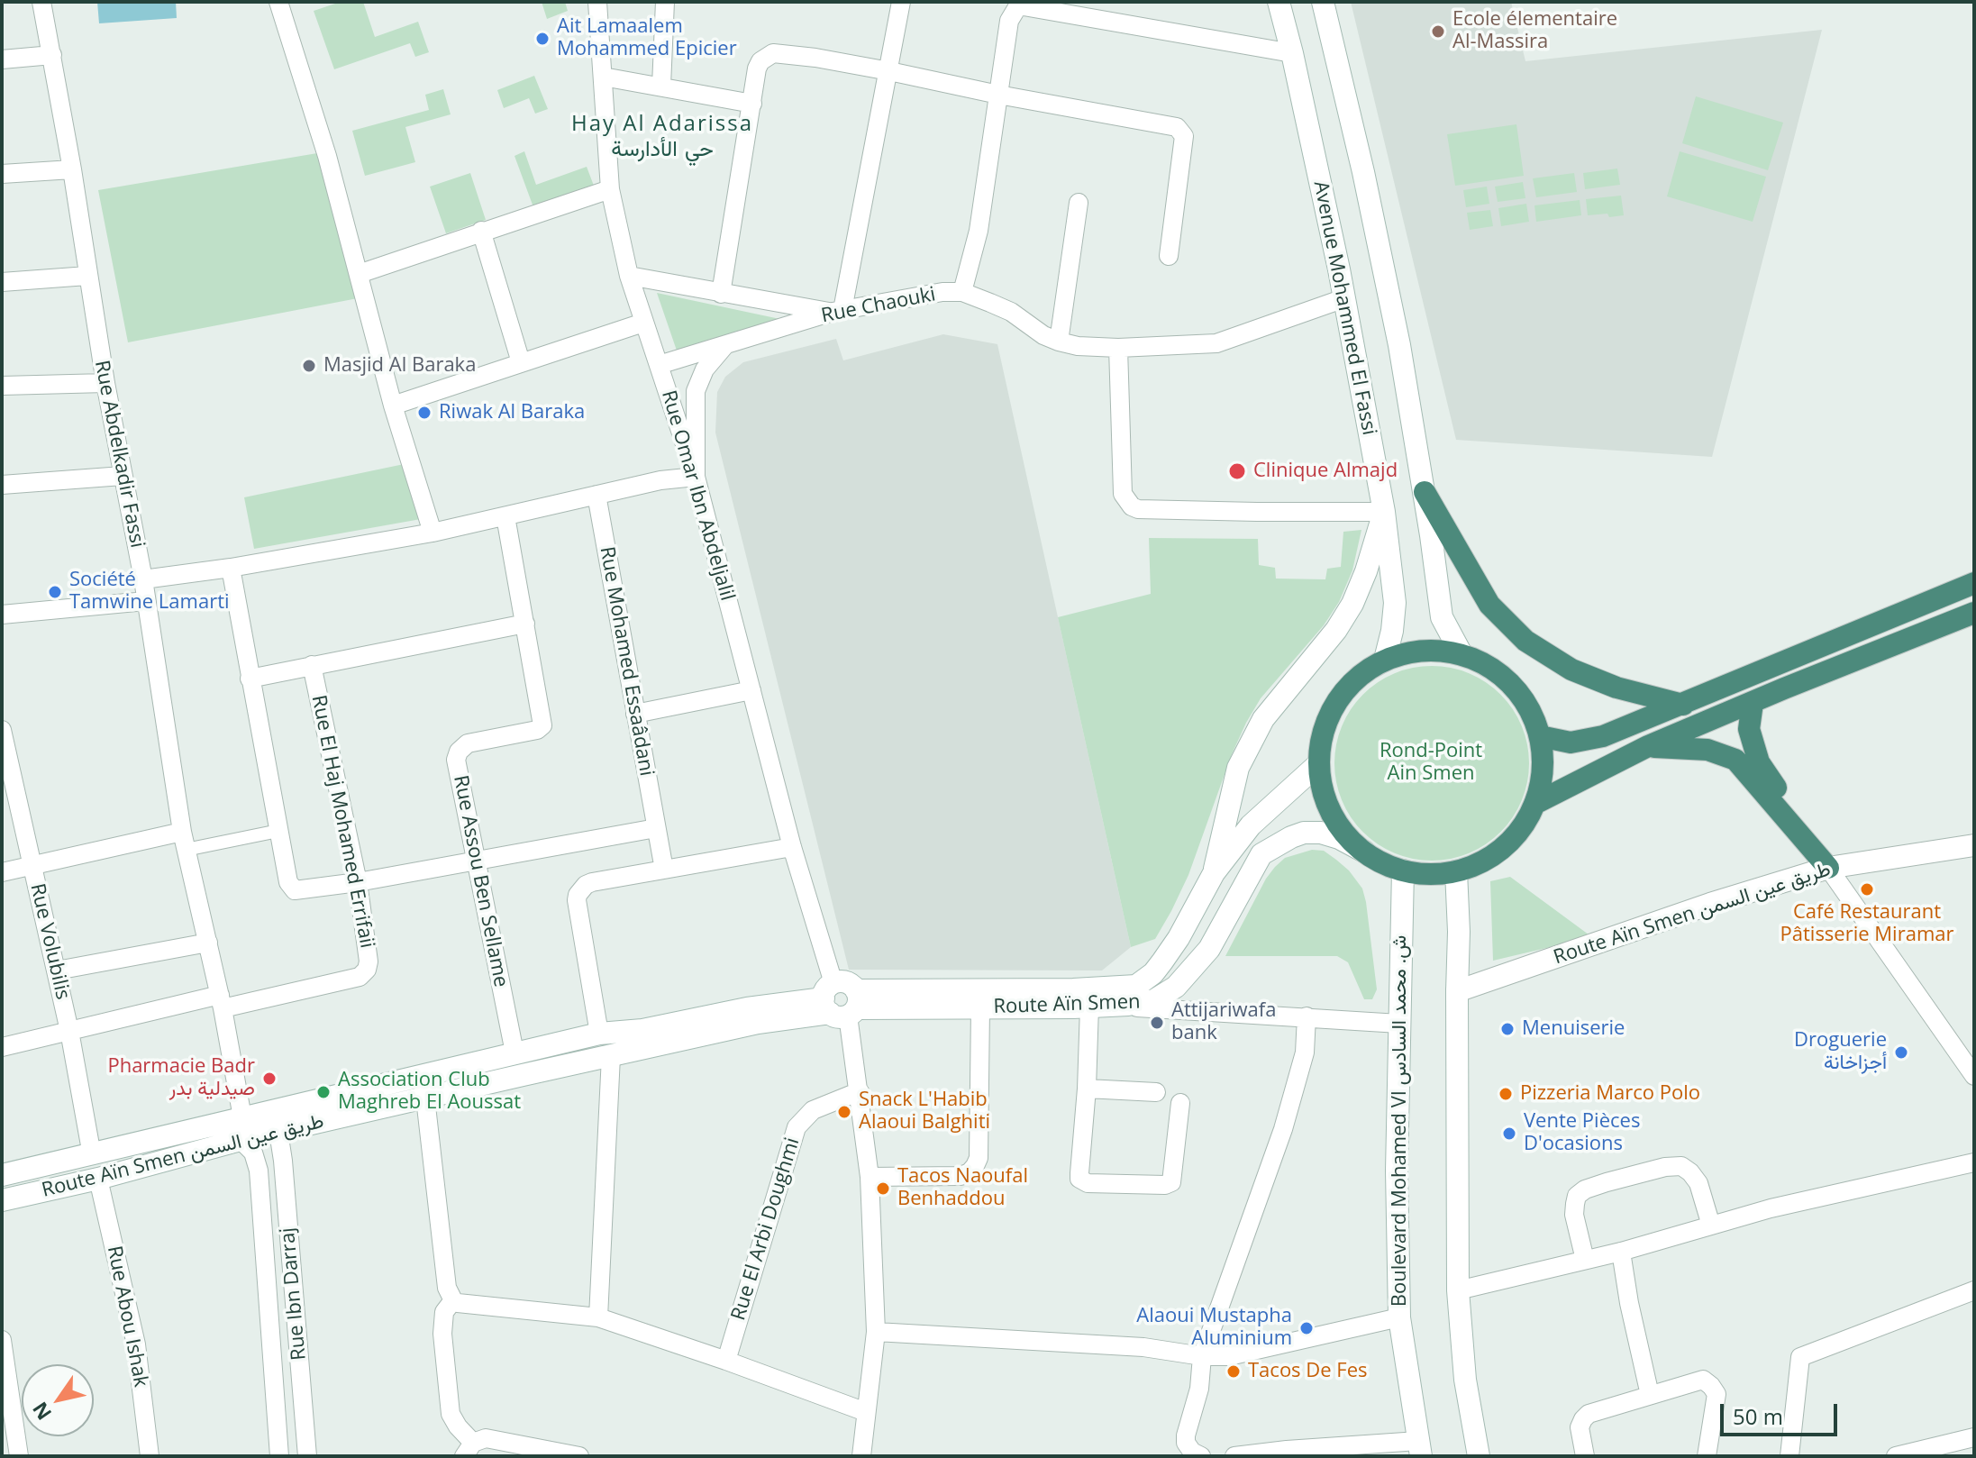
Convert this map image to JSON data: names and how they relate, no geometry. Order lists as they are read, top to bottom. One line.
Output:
{"streets":{"main road":["Avenue Mohammed El Fassi","Route Aïn Smen طريق عين السمن","Route Aïn Smen","Boulevard Mohamed VI ش. محمد السادس"],"street":["Rue Chaouki","Rue Abdelkadir Fassi","Rue Omar Ibn Abdeljalil","Rue Mohamed Essaâdani","Rue El Haj Mohamed Errifaii","Rue Assou Ben Sellame","Rue Volubilis","Rue El Arbi Doughmi","Rue Ibn Darraj","Rue Abou Ishak"]},"crossings":[["Rue Chaouki","Avenue Mohammed El Fassi"],["Rue Chaouki","Rue Omar Ibn Abdeljalil"],["Avenue Mohammed El Fassi","Route Aïn Smen"],["Avenue Mohammed El Fassi","Boulevard Mohamed VI ش. محمد السادس"],["Rue Abdelkadir Fassi","Rue El Haj Mohamed Errifaii"],["Rue Abdelkadir Fassi","Route Aïn Smen طريق عين السمن"],["Rue Omar Ibn Abdeljalil","Route Aïn Smen طريق عين السمن"],["Rue Omar Ibn Abdeljalil","Route Aïn Smen"],["Rue Omar Ibn Abdeljalil","Rue El Arbi Doughmi"],["Rue Assou Ben Sellame","Route Aïn Smen طريق عين السمن"],["Route Aïn Smen طريق عين السمن","Rue Volubilis"],["Route Aïn Smen طريق عين السمن","Route Aïn Smen"],["Route Aïn Smen طريق عين السمن","Rue Ibn Darraj"],["Route Aïn Smen طريق عين السمن","Rue Abou Ishak"],["Route Aïn Smen","Boulevard Mohamed VI ش. محمد السادس"]],"districts":["Hay Al Adarissa حي الأدارسة"],"parks":["Rond-Point Ain Smen"],"places":["Ecole élementaire Al-Massira","Ait Lamaalem Mohammed Epicier","Masjid Al Baraka","Riwak Al Baraka","Clinique Almajd","Société Tamwine Lamarti","Café Restaurant Pâtisserie Miramar","Attijariwafa bank","Menuiserie","Droguerie أجزاخانة","Pharmacie Badr صيدلية بدر","Association Club Maghreb El Aoussat","Pizzeria Marco Polo","Snack L'Habib Alaoui Balghiti","Vente Pièces D'ocasions","Tacos Naoufal Benhaddou","Alaoui Mustapha Aluminium","Tacos De Fes"],"scale_bar":"50 m","north":"bottom left"}
